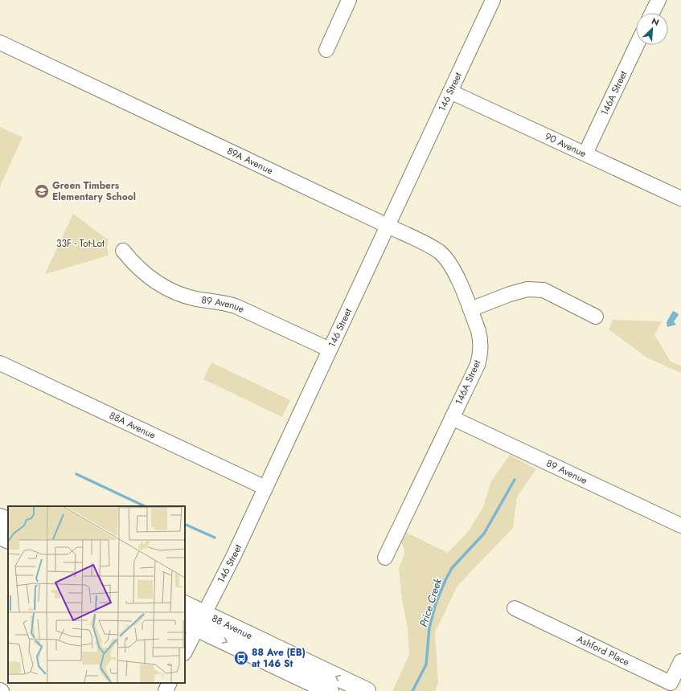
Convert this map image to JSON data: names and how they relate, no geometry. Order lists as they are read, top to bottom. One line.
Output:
{"streets":{"main road":["88 Avenue"],"street":["146 Street","146A Street","90 Avenue","89A Avenue","89 Avenue","88A Avenue","Ashford Place"]},"crossings":[["146 Street","90 Avenue"],["146 Street","89A Avenue"],["146 Street","89 Avenue"],["146 Street","88A Avenue"],["146 Street","88 Avenue"],["146A Street","90 Avenue"],["146A Street","89A Avenue"],["146A Street","89 Avenue"]],"water":["Price Creek"],"parks":["33F - Tot-Lot"],"places":{"school or university":["Green Timbers Elementary School"],"bus stop":["88 Ave (EB) at 146 St"]},"north":"top right"}
